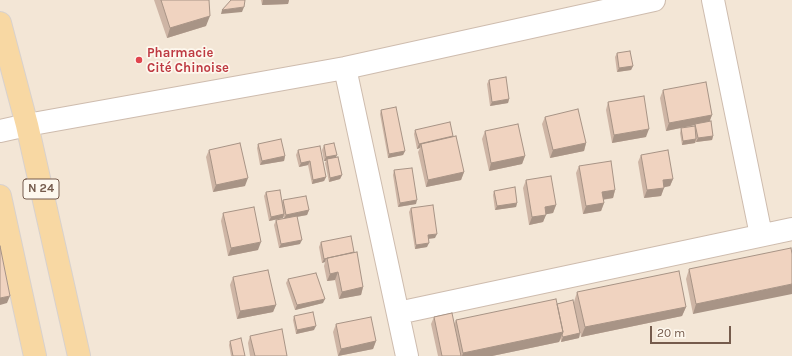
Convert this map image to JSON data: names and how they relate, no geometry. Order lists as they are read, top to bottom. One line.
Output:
{"streets":{"main road":["N 24"]},"places":["Pharmacie Cité Chinoise"],"scale_bar":"20 m"}
